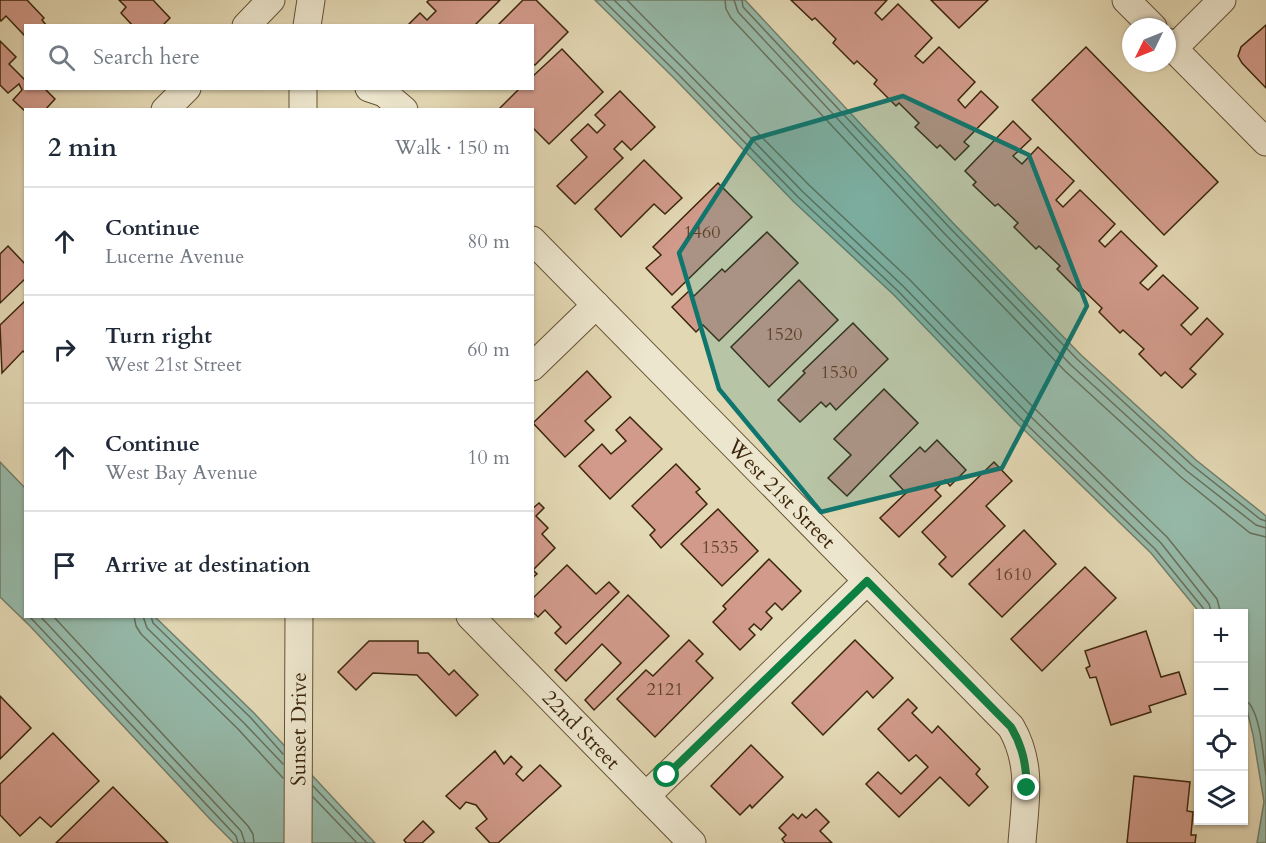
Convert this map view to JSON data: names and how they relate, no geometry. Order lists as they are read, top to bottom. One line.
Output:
{"streets":{"street":["West 21st Street","Sunset Drive","22nd Street"]},"house_numbers":["1460","1520","1530","1535","1610","2121"],"north":"bottom left","page":{"search":"Search here","heading":["2 min","Walk · 150 m"],"list":[["Continue","Lucerne Avenue","80 m"],["Turn right","West 21st Street","60 m"],["Continue","West Bay Avenue","10 m"],"Arrive at destination"],"map_buttons":["+","−"]}}
